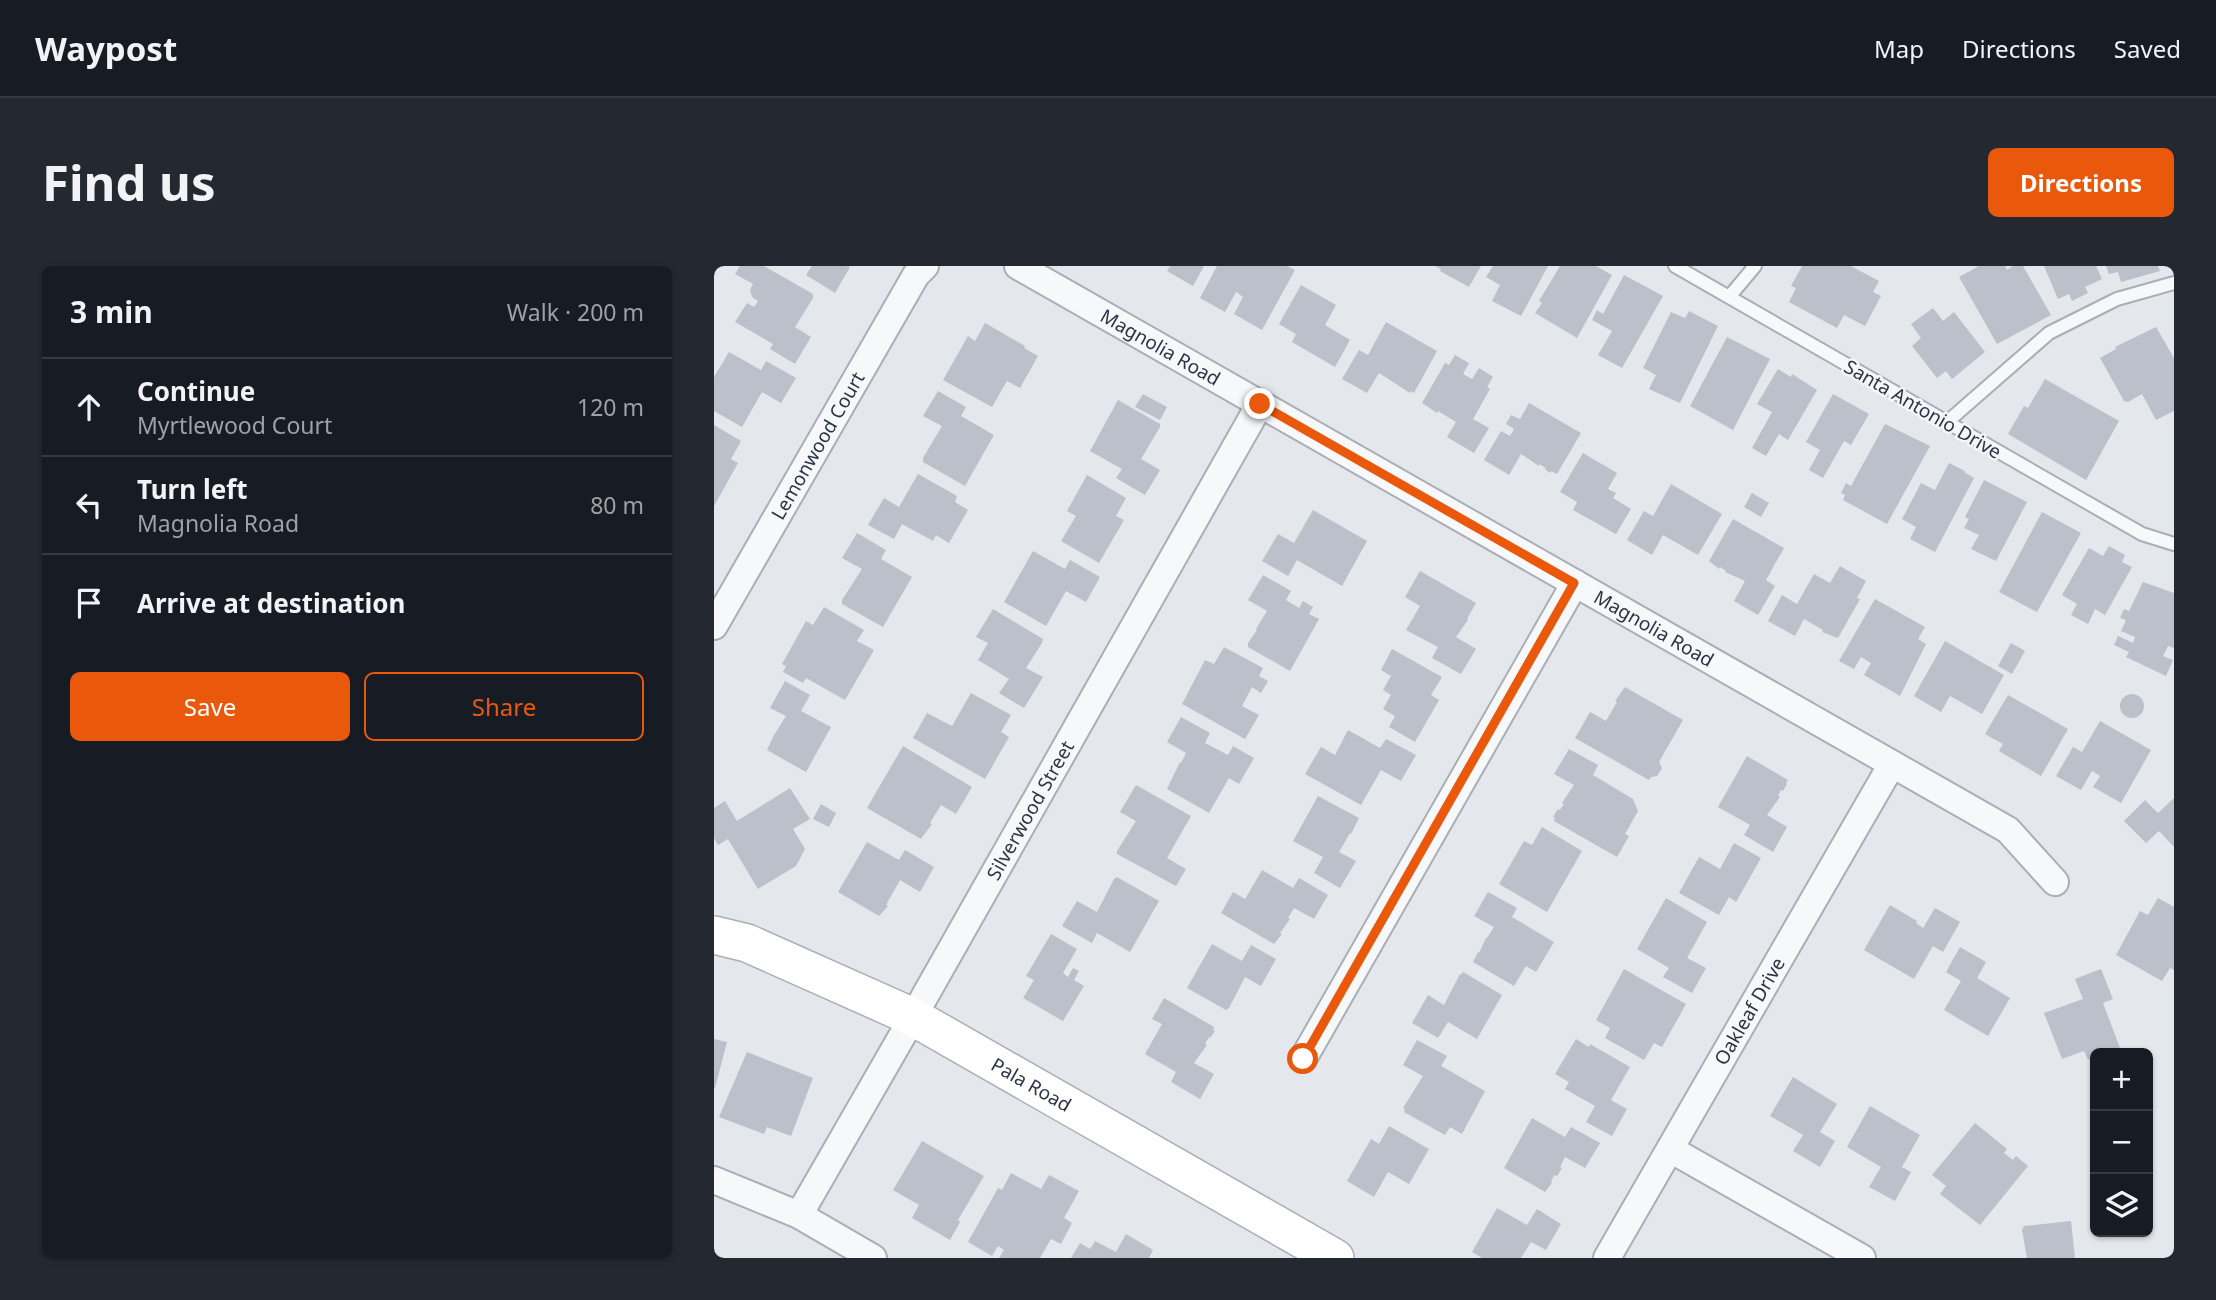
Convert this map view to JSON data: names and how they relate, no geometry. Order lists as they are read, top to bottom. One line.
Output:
{"streets":{"street":["Magnolia Road","Lemonwood Court","Silverwood Street","Oakleaf Drive","Pala Road"],"lane":["Santa Antonio Drive"]},"crossings":[["Magnolia Road","Silverwood Street"],["Magnolia Road","Oakleaf Drive"],["Silverwood Street","Pala Road"]],"page":{"header":"Waypost","nav":["Map","Directions","Saved"],"buttons":["Directions",["Save","Share"]],"title":"Find us","heading":["3 min","Walk · 200 m"],"list":[["Continue","Myrtlewood Court","120 m"],["Turn left","Magnolia Road","80 m"],"Arrive at destination"],"map_buttons":["+","−"]}}
